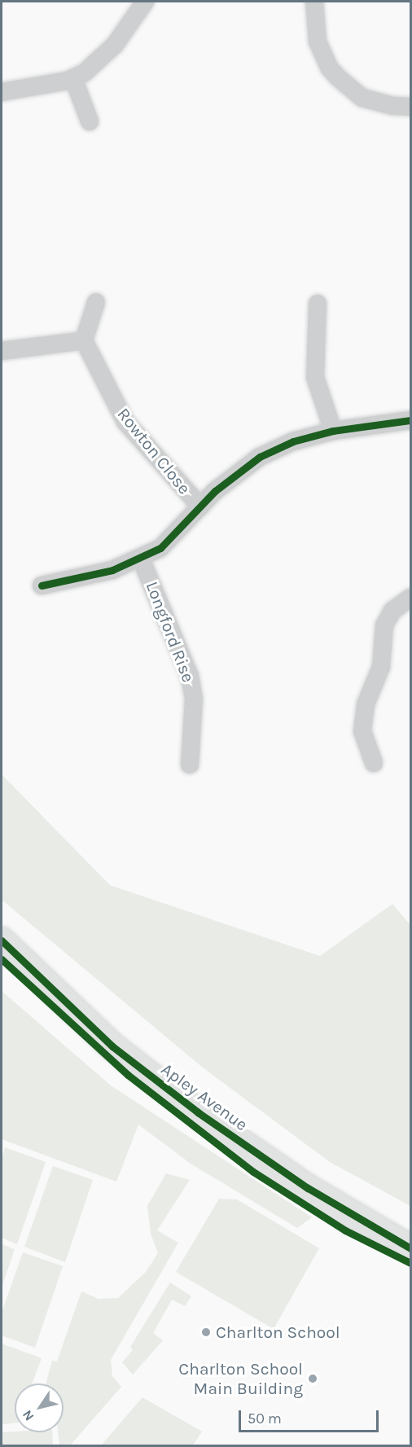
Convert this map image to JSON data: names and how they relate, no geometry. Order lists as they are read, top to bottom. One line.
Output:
{"streets":{"street":["Rowton Close","Longford Rise","Apley Avenue"]},"places":["Charlton School","Charlton School Main Building"],"scale_bar":"50 m","north":"bottom left"}
